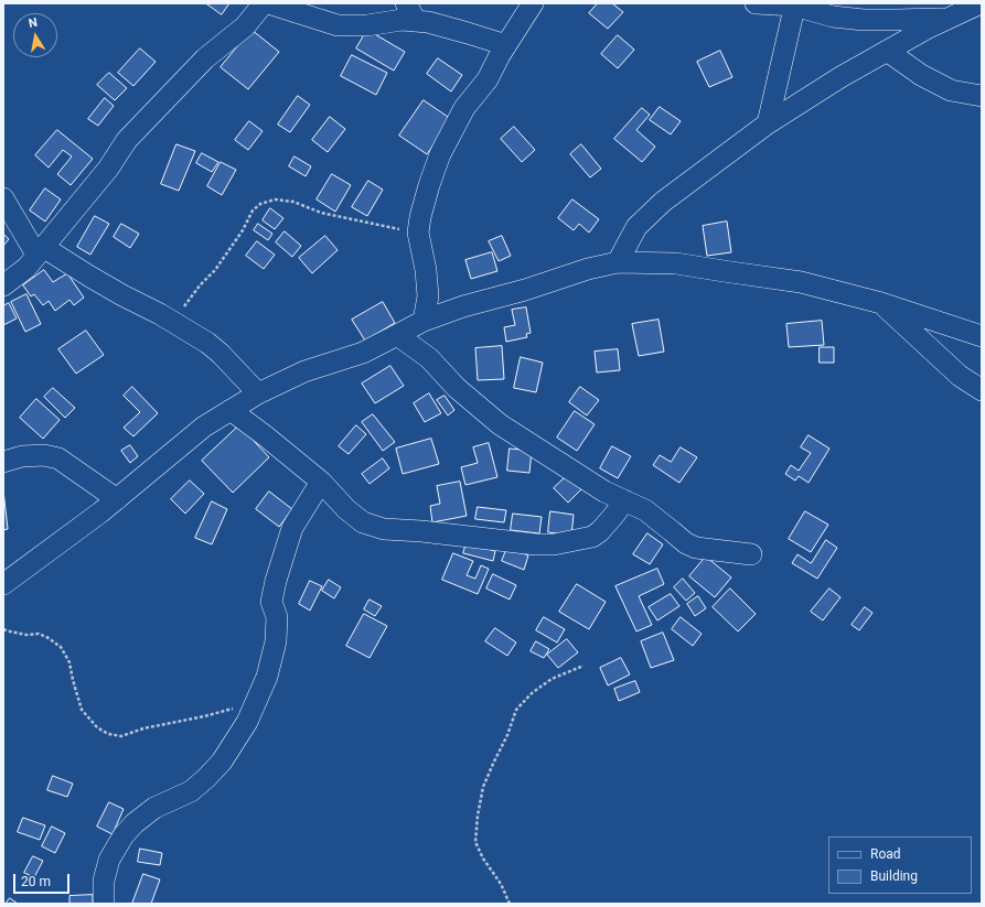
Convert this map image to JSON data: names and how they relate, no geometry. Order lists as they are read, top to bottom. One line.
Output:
{"legend":["Road","Building"],"scale_bar":"20 m","north":"top"}
